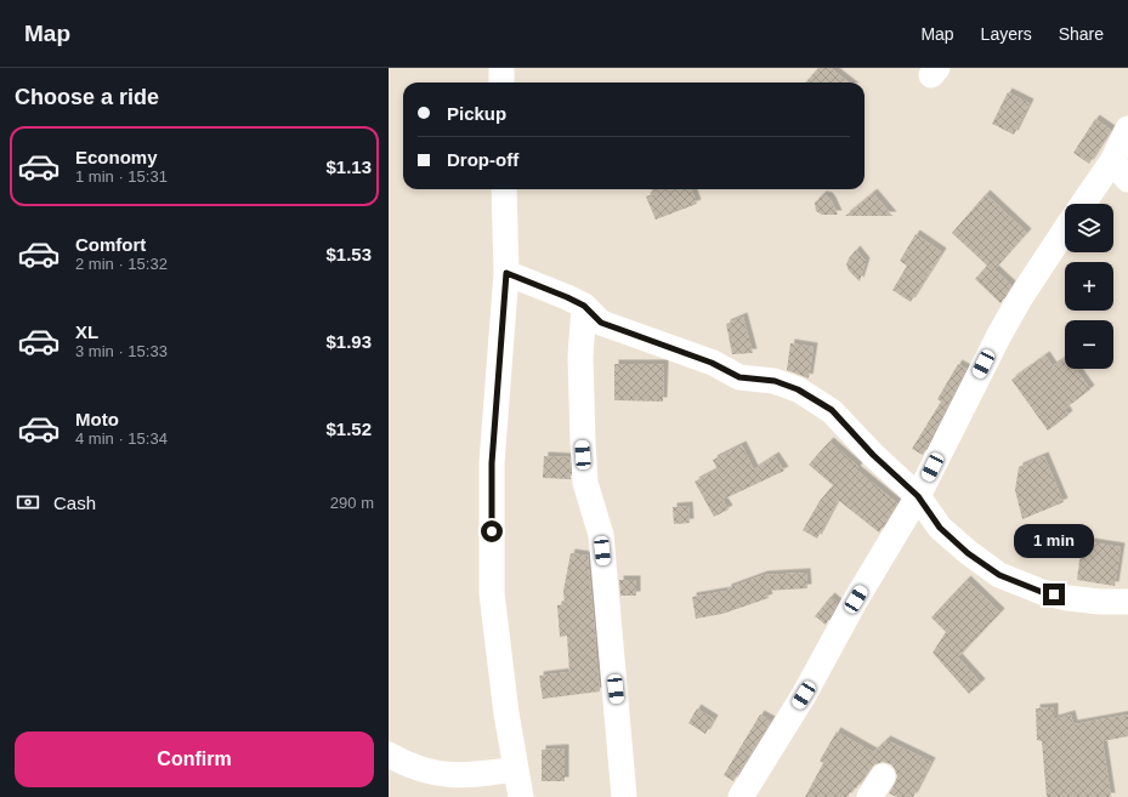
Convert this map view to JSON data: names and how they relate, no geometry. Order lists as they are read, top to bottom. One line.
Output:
{"page":{"header":"Map","nav":["Map","Layers","Share"],"heading":"Choose a ride","banner":["Pickup","Drop-off"],"list":[{"name":"Economy","note":"1 min · 15:31","value":"$1.13"},{"name":"Comfort","note":"2 min · 15:32","value":"$1.53"},{"name":"XL","note":"3 min · 15:33","value":"$1.93"},{"name":"Moto","note":"4 min · 15:34","value":"$1.52"}],"map_buttons":["+","−"],"pay":["Cash","290 m"],"bubble":"1 min","buttons":"Confirm"}}
